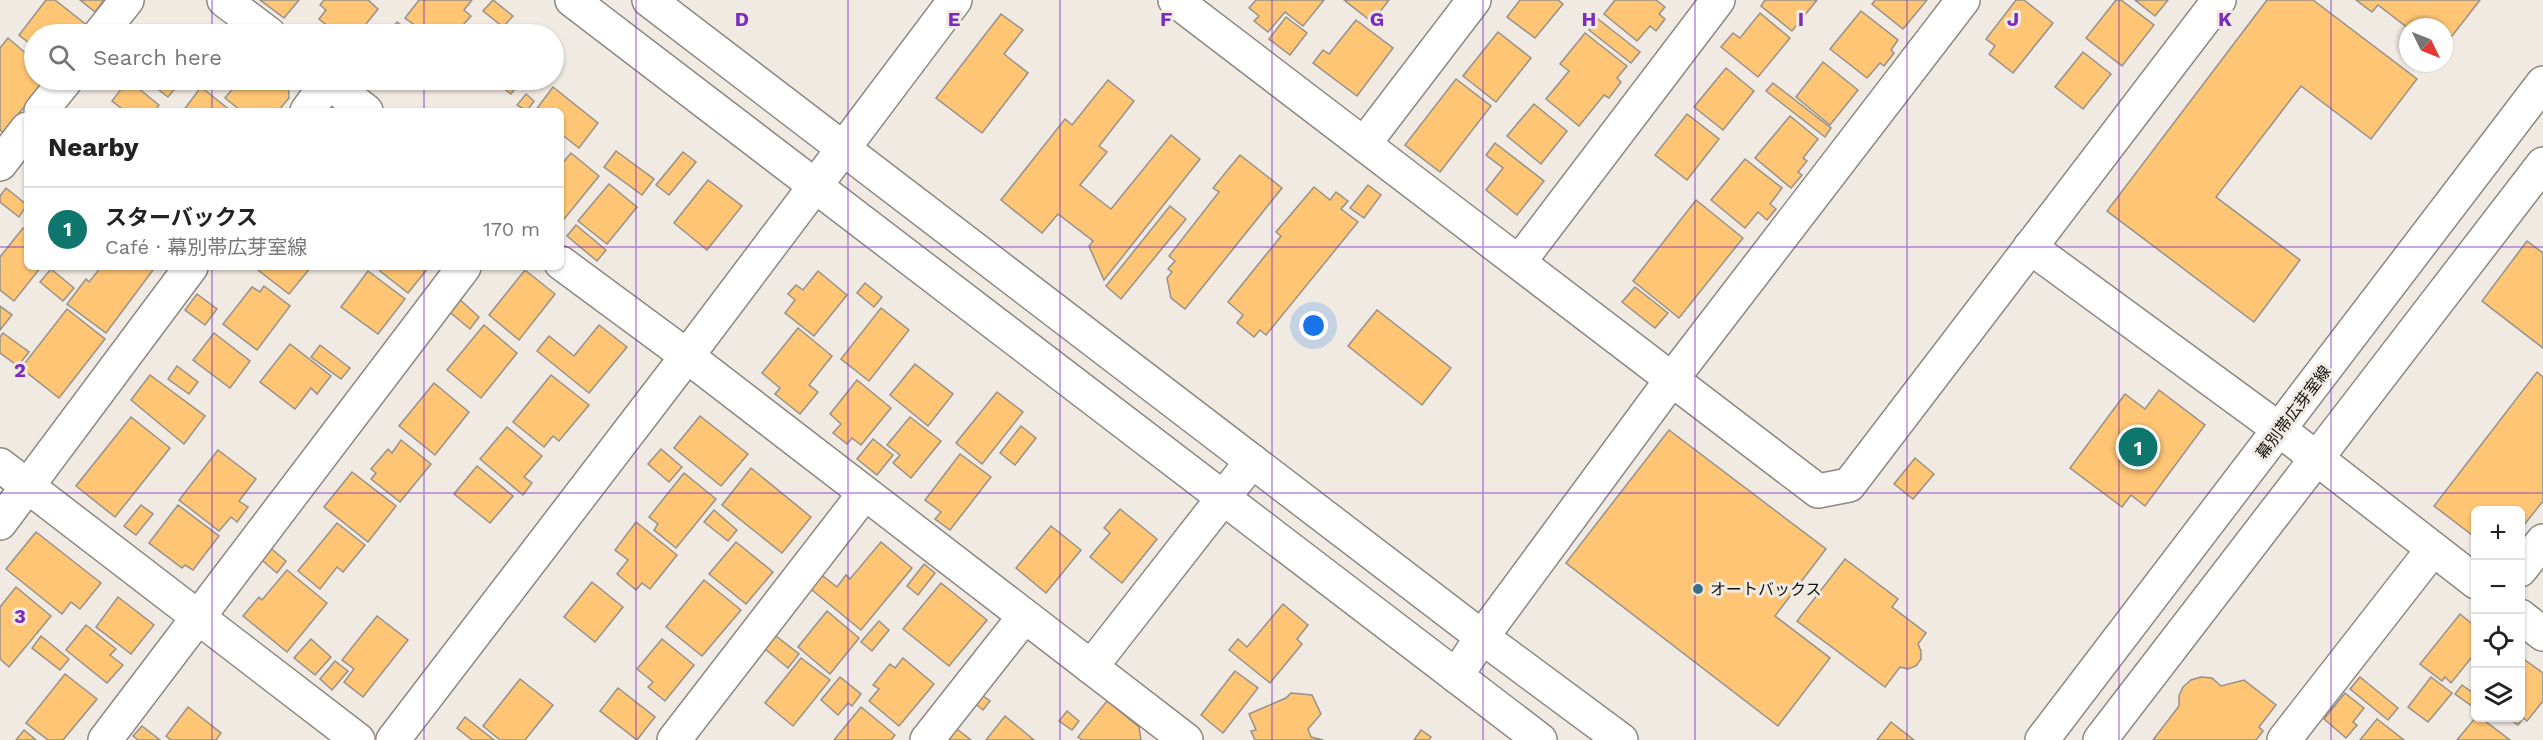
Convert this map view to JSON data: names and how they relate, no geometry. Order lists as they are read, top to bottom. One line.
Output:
{"streets":{"street":["幕別帯広芽室線"]},"places":["オートバックス"],"north":"bottom right","page":{"search":"Search here","heading":"Nearby","list":[{"mark":"1","name":"スターバックス","note":"Café · 幕別帯広芽室線","value":"170 m"}],"pins":"1","map_buttons":["+","−"]},"grid":{"columns":["D","E","F","G","H","I","J","K"],"rows":["2","3"]}}
